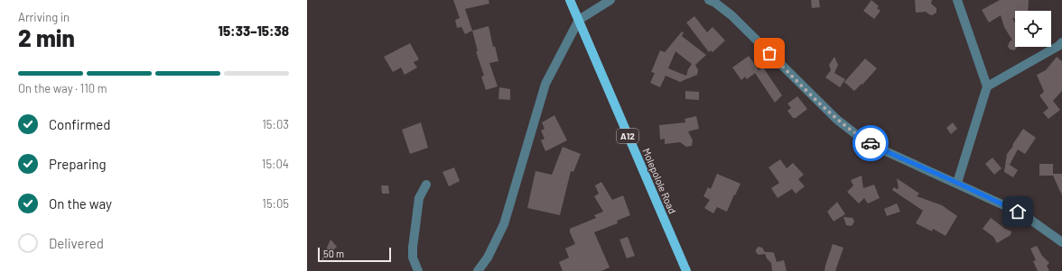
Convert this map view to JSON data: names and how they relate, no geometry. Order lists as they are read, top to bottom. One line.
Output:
{"streets":{"main road":["A12","Molepolole Road"]},"scale_bar":"50 m","page":{"heading":["2 min","Arriving in","15:33–15:38"],"bar":"On the way · 110 m","list":[["Confirmed","15:03"],["Preparing","15:04"],["On the way","15:05"],"Delivered"],"scale":"50 m"}}
